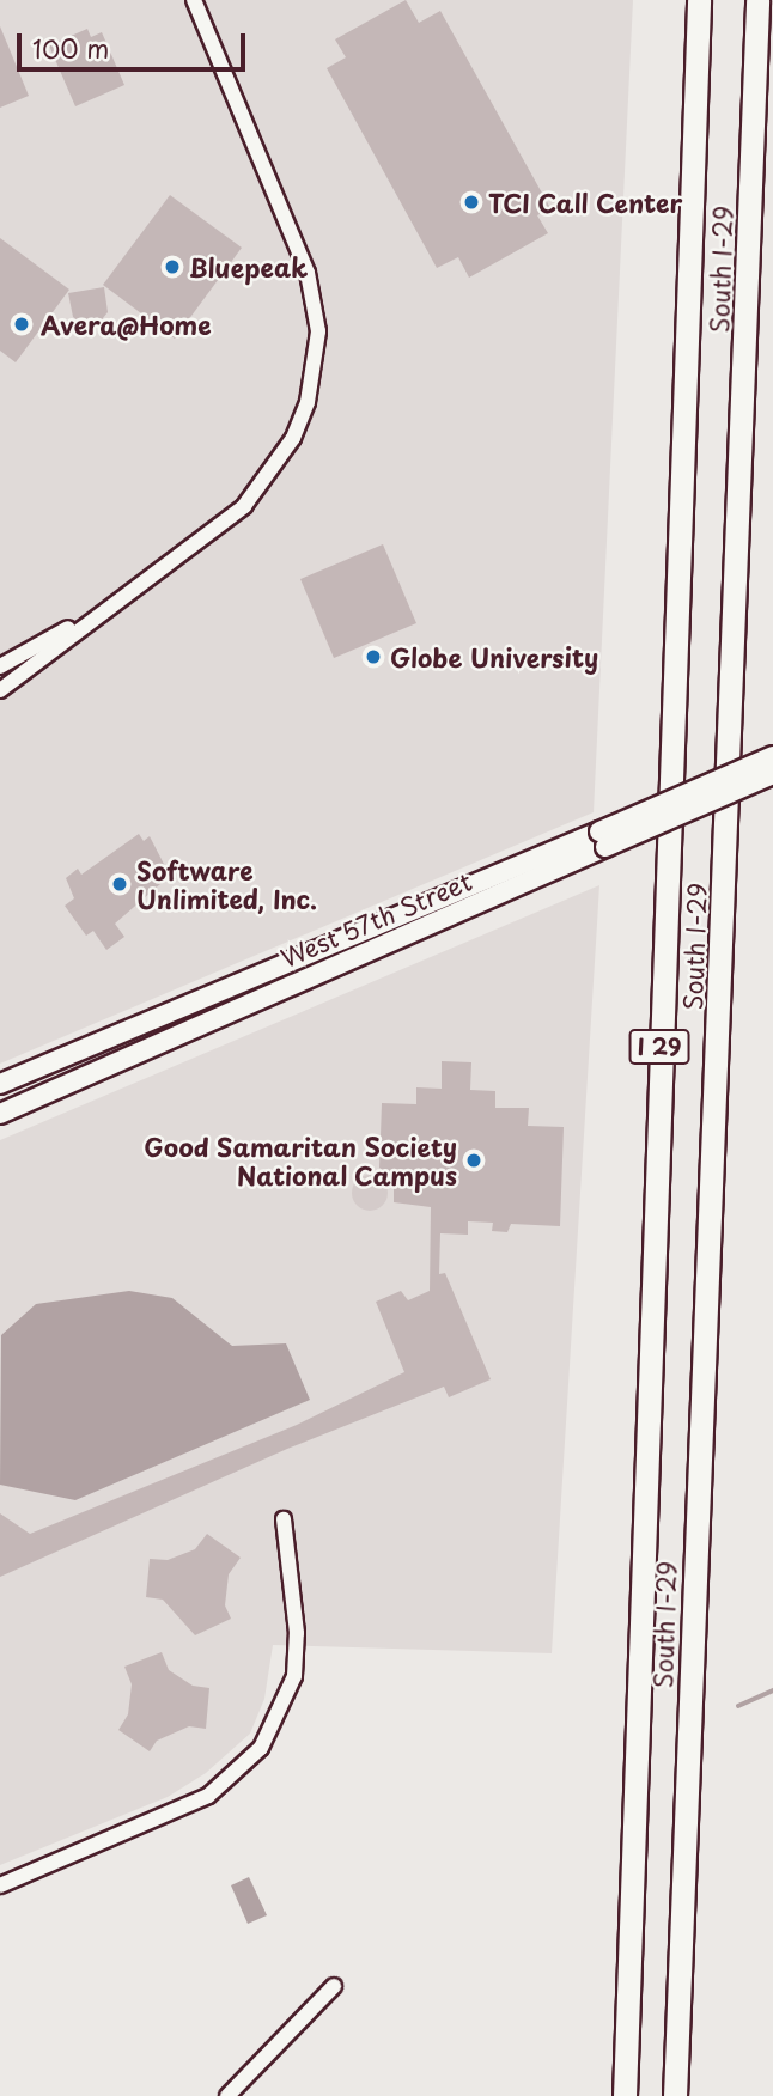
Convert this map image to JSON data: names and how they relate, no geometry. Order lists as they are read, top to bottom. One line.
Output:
{"streets":{"highway":["South I-29","I 29"],"main road":["West 57th Street"]},"places":["TCI Call Center","Bluepeak","Avera@Home","Globe University","Software Unlimited, Inc.","Good Samaritan Society National Campus"],"scale_bar":"100 m"}
